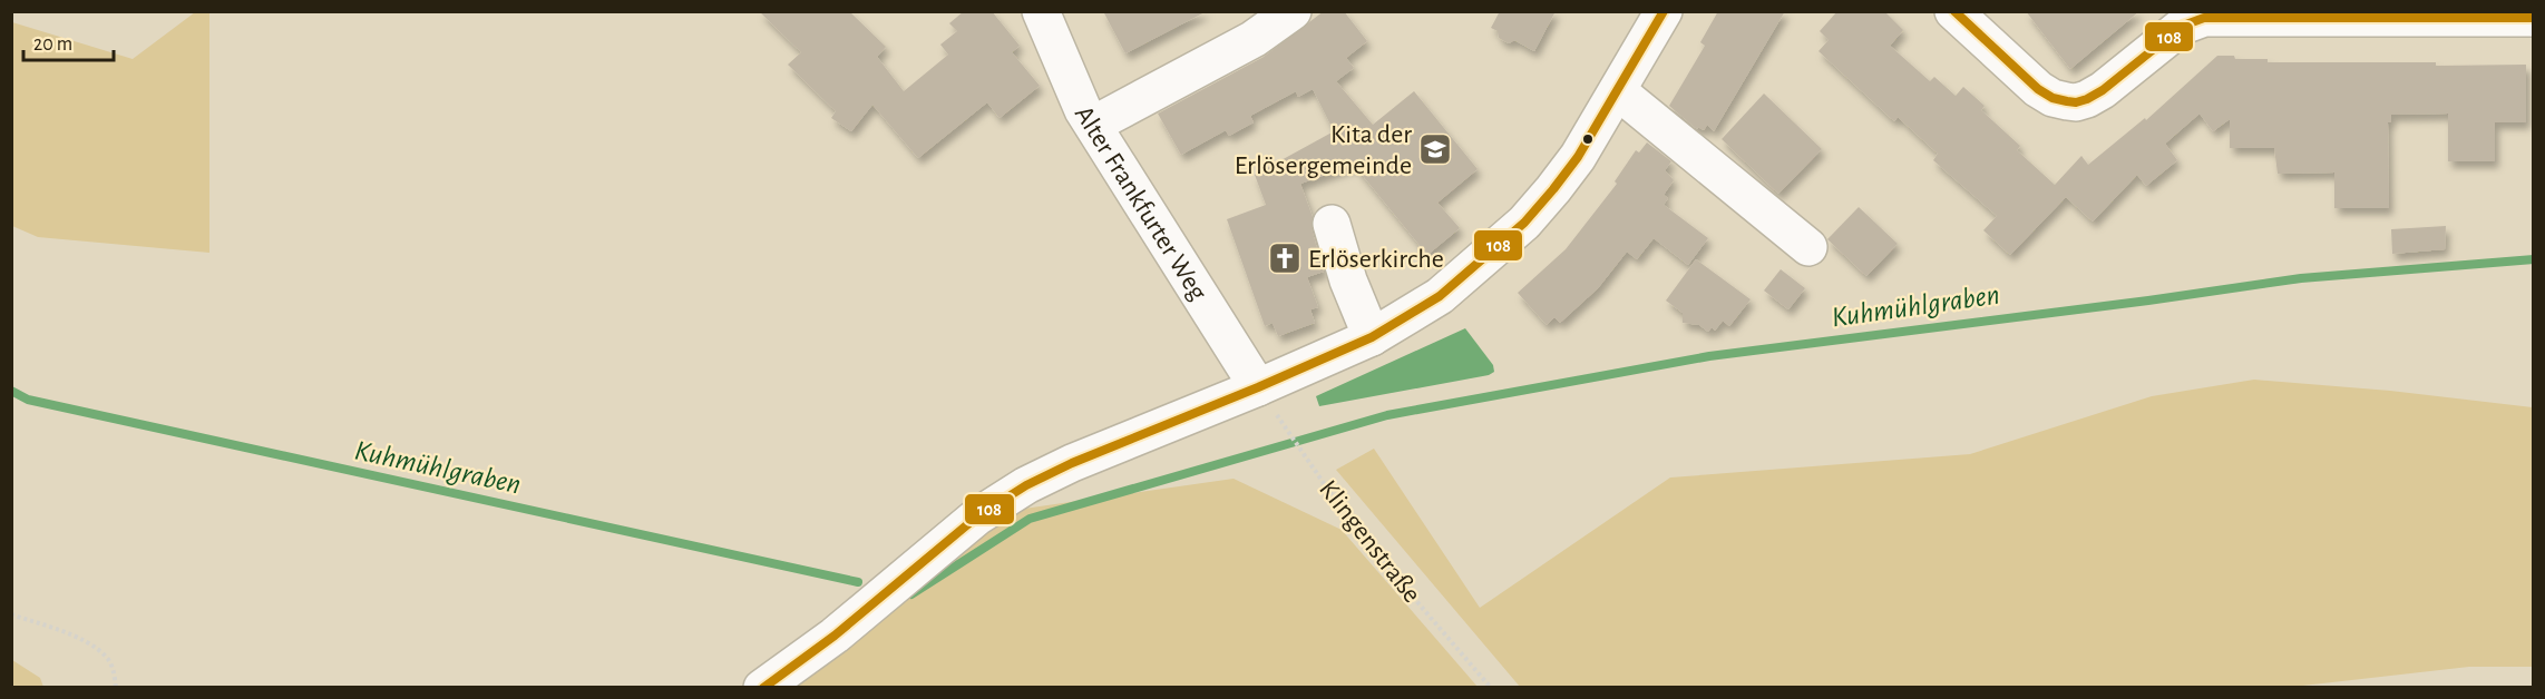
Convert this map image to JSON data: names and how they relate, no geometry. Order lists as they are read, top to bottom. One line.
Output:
{"streets":{"street":["Alter Frankfurter Weg"],"path":["Klingenstraße"]},"crossings":[["Alter Frankfurter Weg","Klingenstraße"]],"water":["Kuhmühlgraben"],"places":{"school or university":["Kita der Erlösergemeinde"],"church":["Erlöserkirche"]},"lines":["transit line 108"],"scale_bar":"20 m"}
